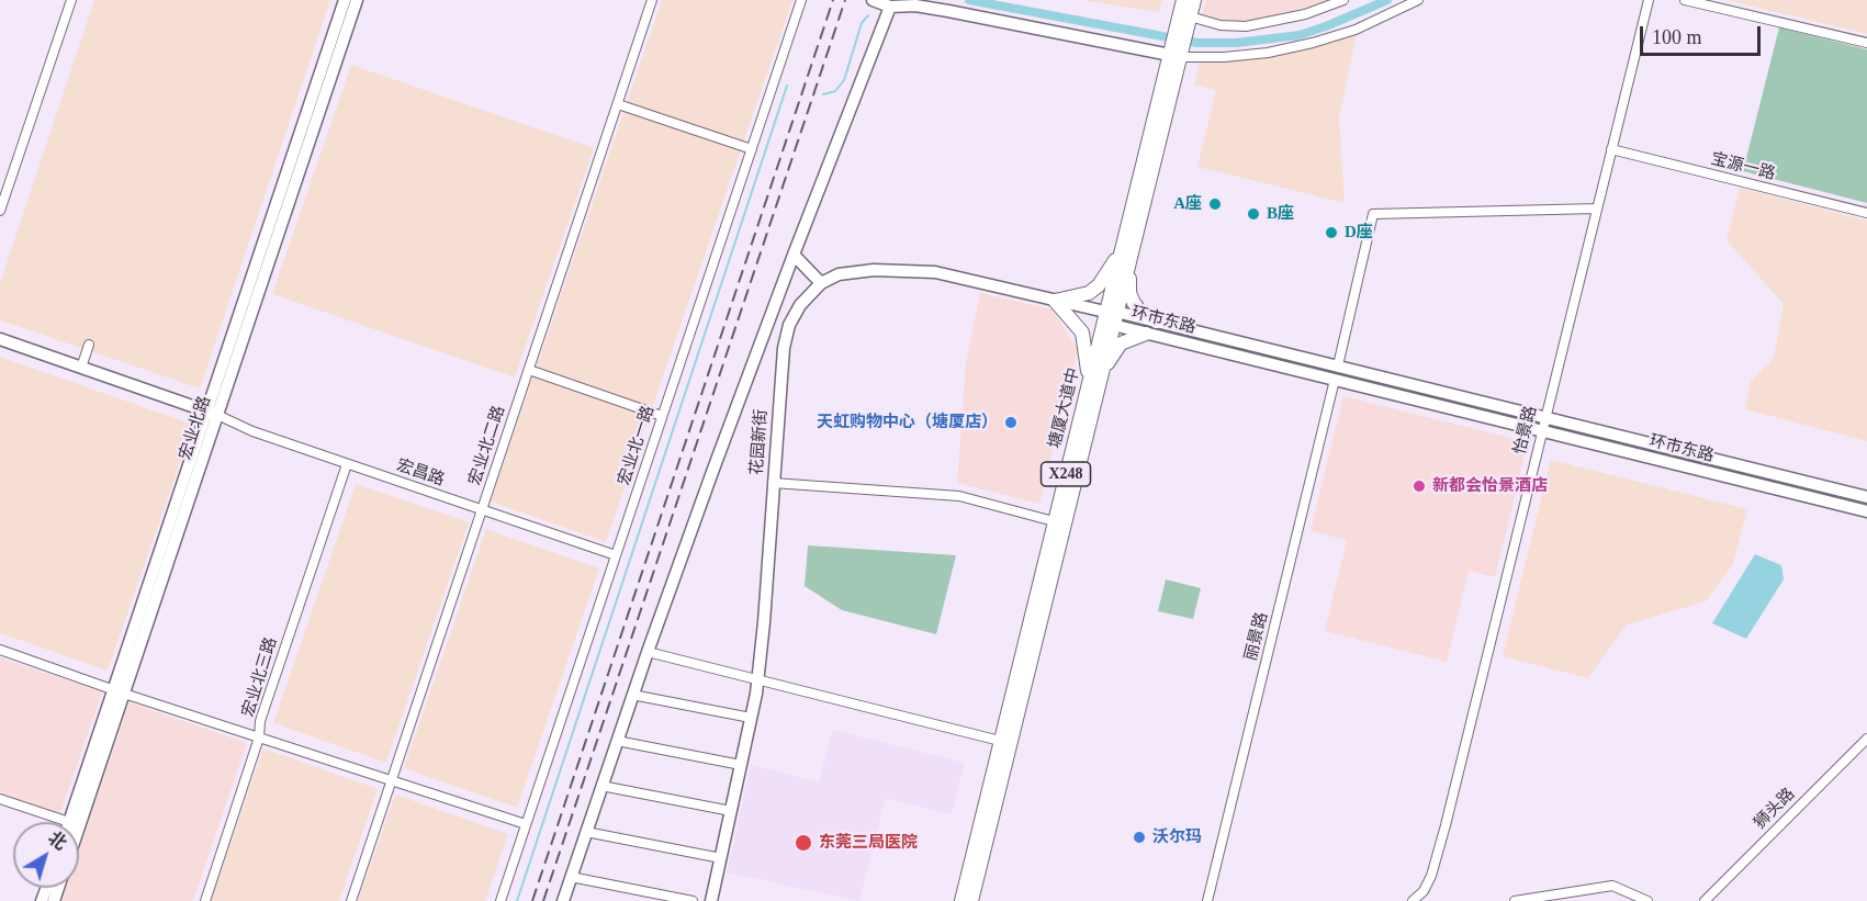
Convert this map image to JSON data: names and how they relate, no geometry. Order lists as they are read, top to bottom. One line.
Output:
{"streets":{"main road":["环市东路","塘厦大道中","宏业北路","花园新街","X248"],"street":["宝源一路","怡景路","宏业北二路","宏业北一路","宏昌路","丽景路","宏业北三路","狮头路"]},"crossings":[["宝源一路","怡景路"],["环市东路","塘厦大道中"],["环市东路","怡景路"],["环市东路","花园新街"],["环市东路","丽景路"],["塘厦大道中","花园新街"],["宏业北路","宏昌路"],["宏业北二路","宏昌路"],["宏业北一路","宏昌路"],["宏昌路","宏业北三路"]],"places":["A座","B座","D座","天虹购物中心（塘厦店）","新都会怡景酒店","沃尔玛","东莞三局医院"],"scale_bar":"100 m","north":"top right"}
